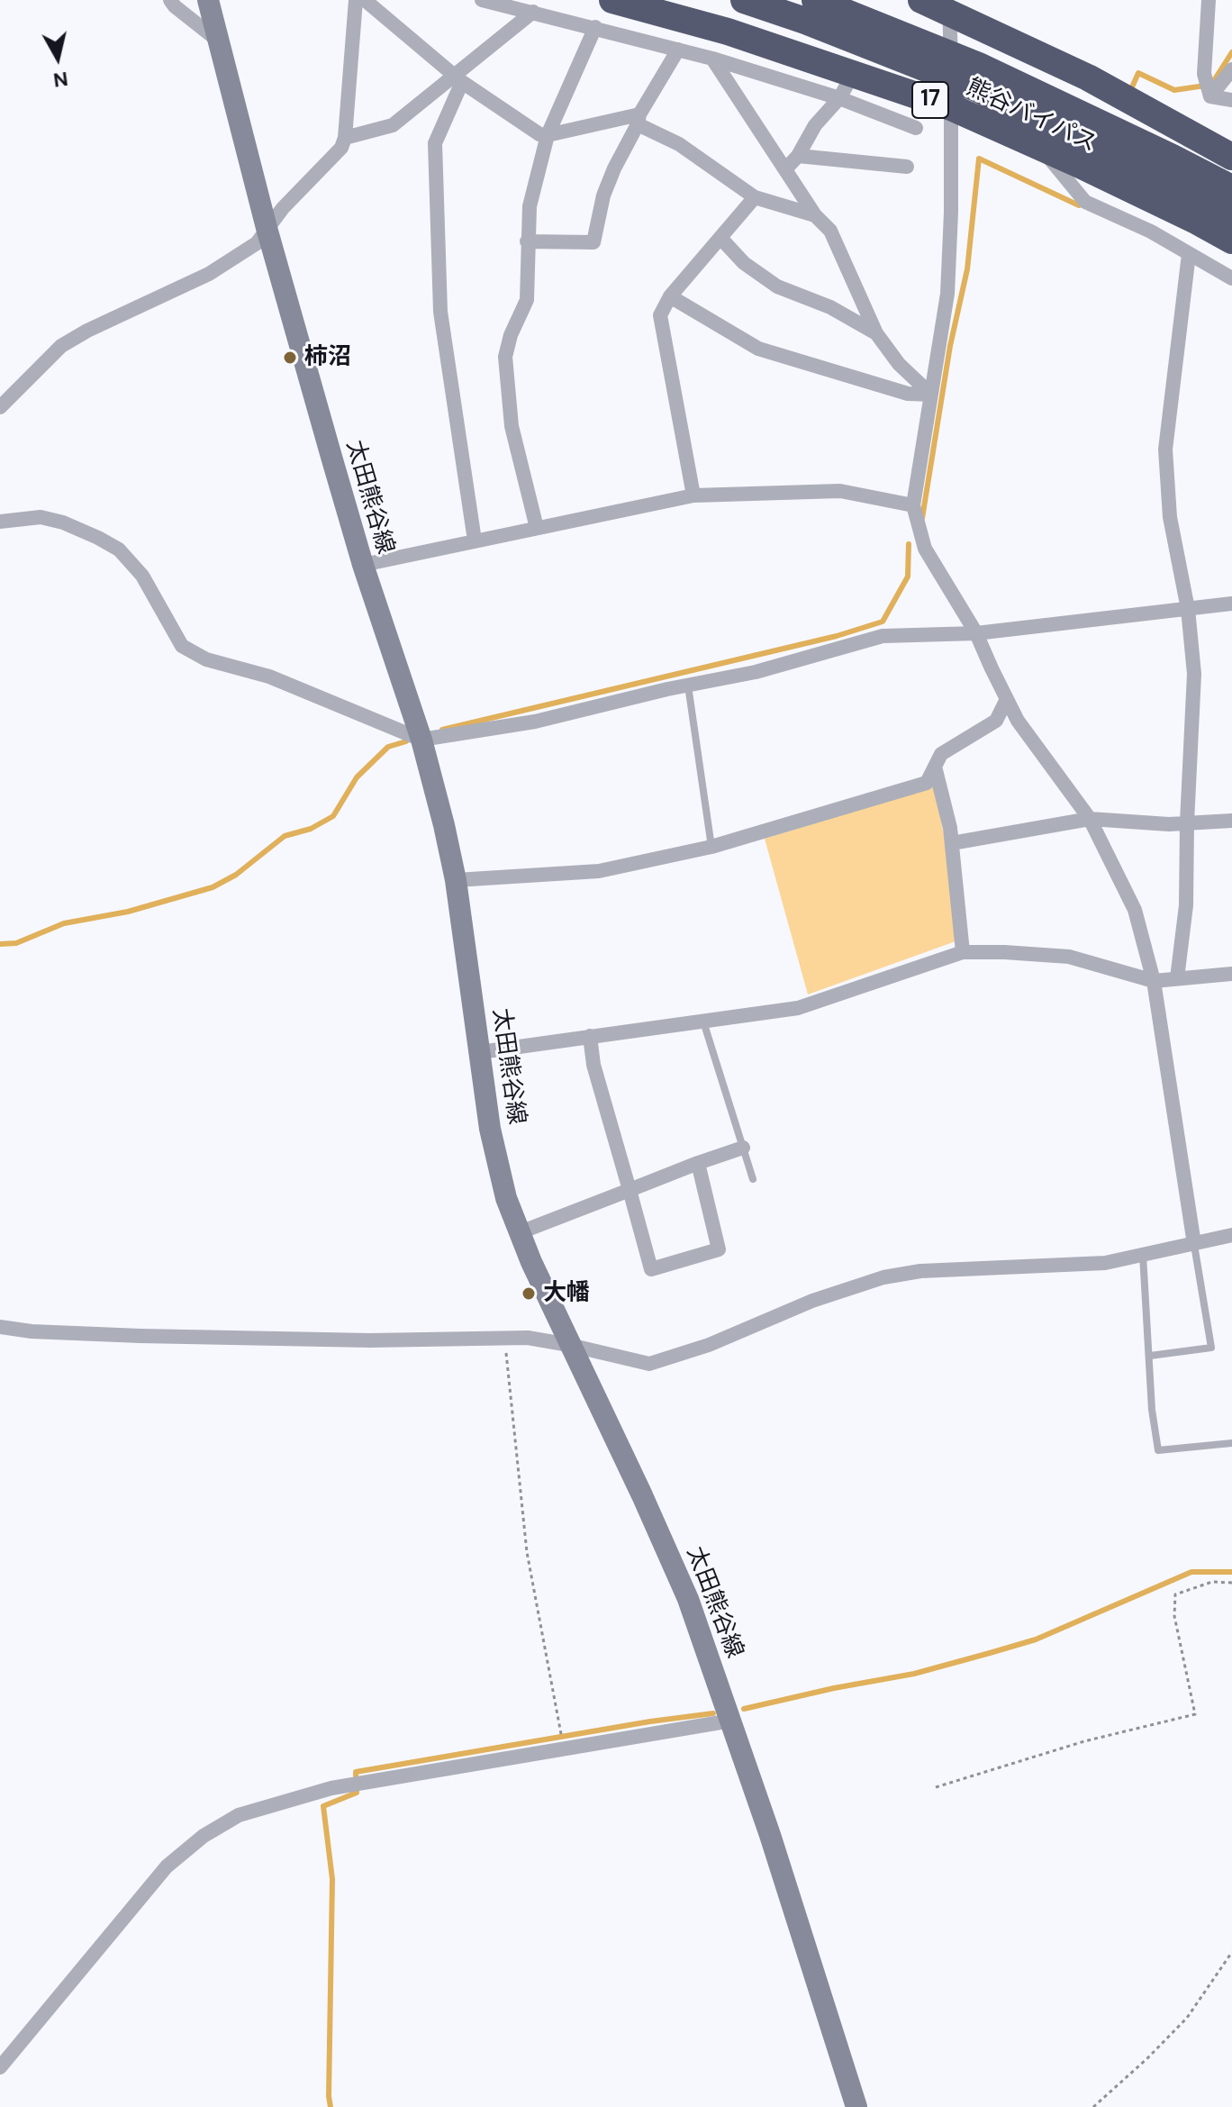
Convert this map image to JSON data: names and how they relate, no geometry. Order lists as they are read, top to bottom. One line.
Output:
{"streets":{"highway":["17","熊谷バイパス"],"main road":["太田熊谷線"]},"places":["柿沼","大幡"],"north":"bottom"}
